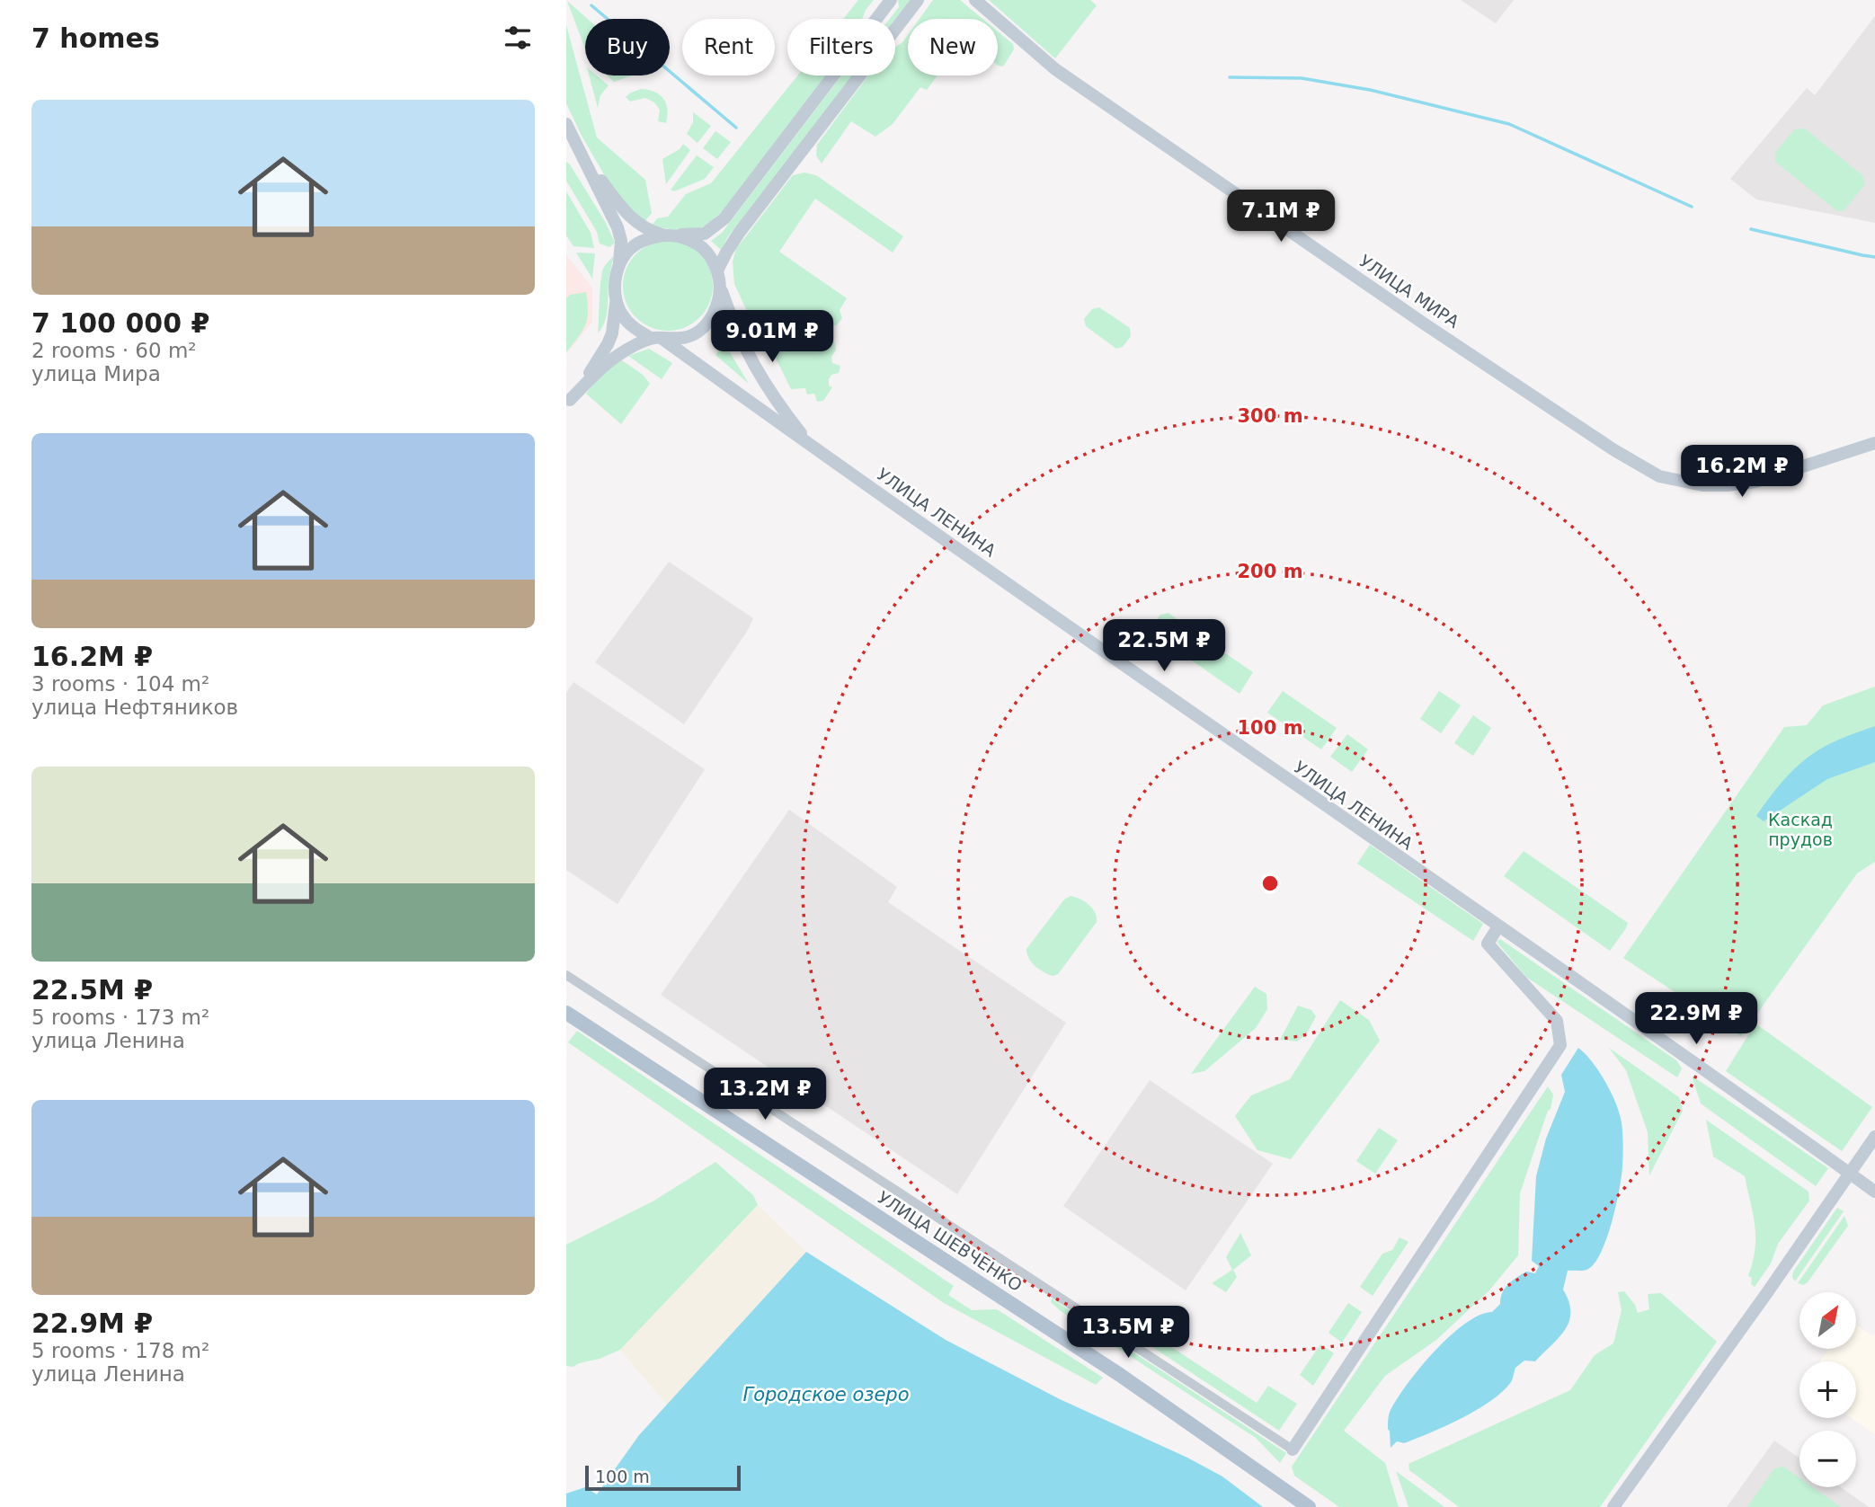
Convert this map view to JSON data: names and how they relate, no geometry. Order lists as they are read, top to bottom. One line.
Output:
{"streets":{"main road":["УЛИЦА ШЕВЧЕНКО"],"street":["УЛИЦА МИРА","УЛИЦА ЛЕНИНА"]},"water":["Городское озеро"],"parks":["Каскад прудов"],"scale_bar":"100 m","north":"top right","page":{"heading":"7 homes","chip":["Buy","Rent","Filters","New"],"list":[{"name":"7 100 000 ₽","note":"2 rooms · 60 m² · улица Мира"},{"name":"16.2M ₽","note":"3 rooms · 104 m² · улица Нефтяников"},{"name":"22.5M ₽","note":"5 rooms · 173 m² · улица Ленина"},{"name":"22.9M ₽","note":"5 rooms · 178 m² · улица Ленина"}],"price":["7.1M ₽","9.01M ₽","16.2M ₽","22.5M ₽","22.9M ₽","13.2M ₽","13.5M ₽"],"map_buttons":["+","−"],"scale":"100 m"},"rings":["300 m","200 m","100 m"]}
